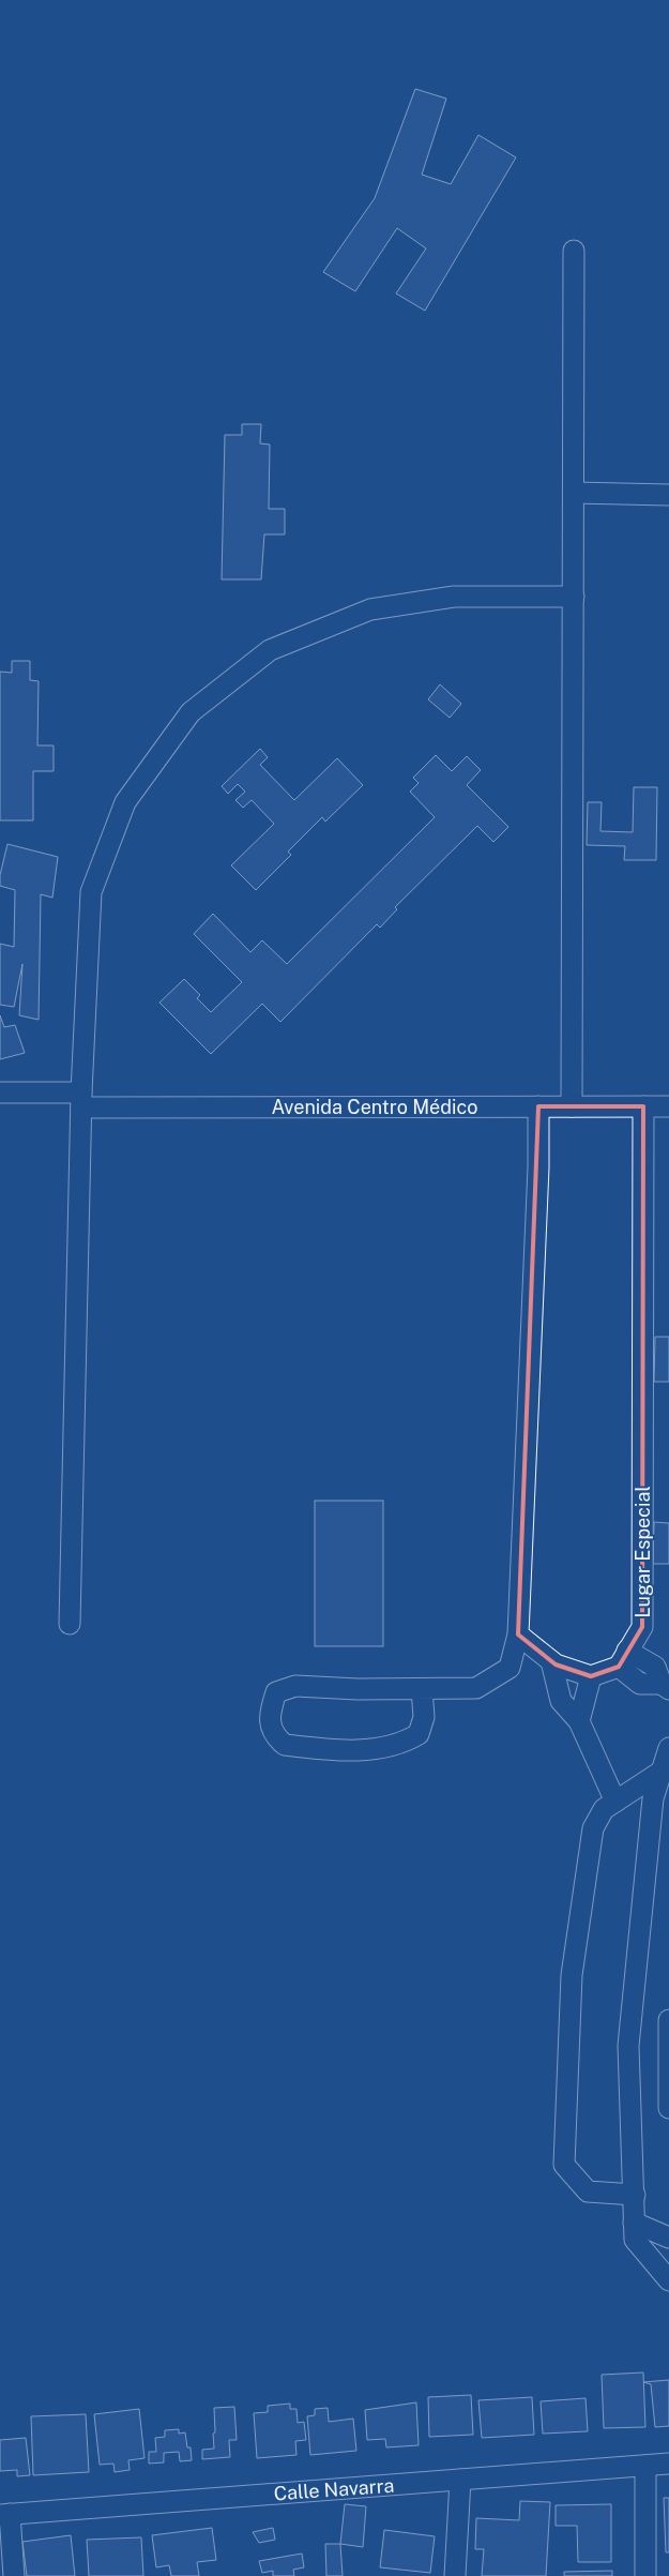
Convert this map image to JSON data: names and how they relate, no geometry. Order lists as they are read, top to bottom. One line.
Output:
{"streets":{"street":["Avenida Centro Médico","Lugar Especial","Calle Navarra"]},"crossings":[["Avenida Centro Médico","Lugar Especial"]]}
